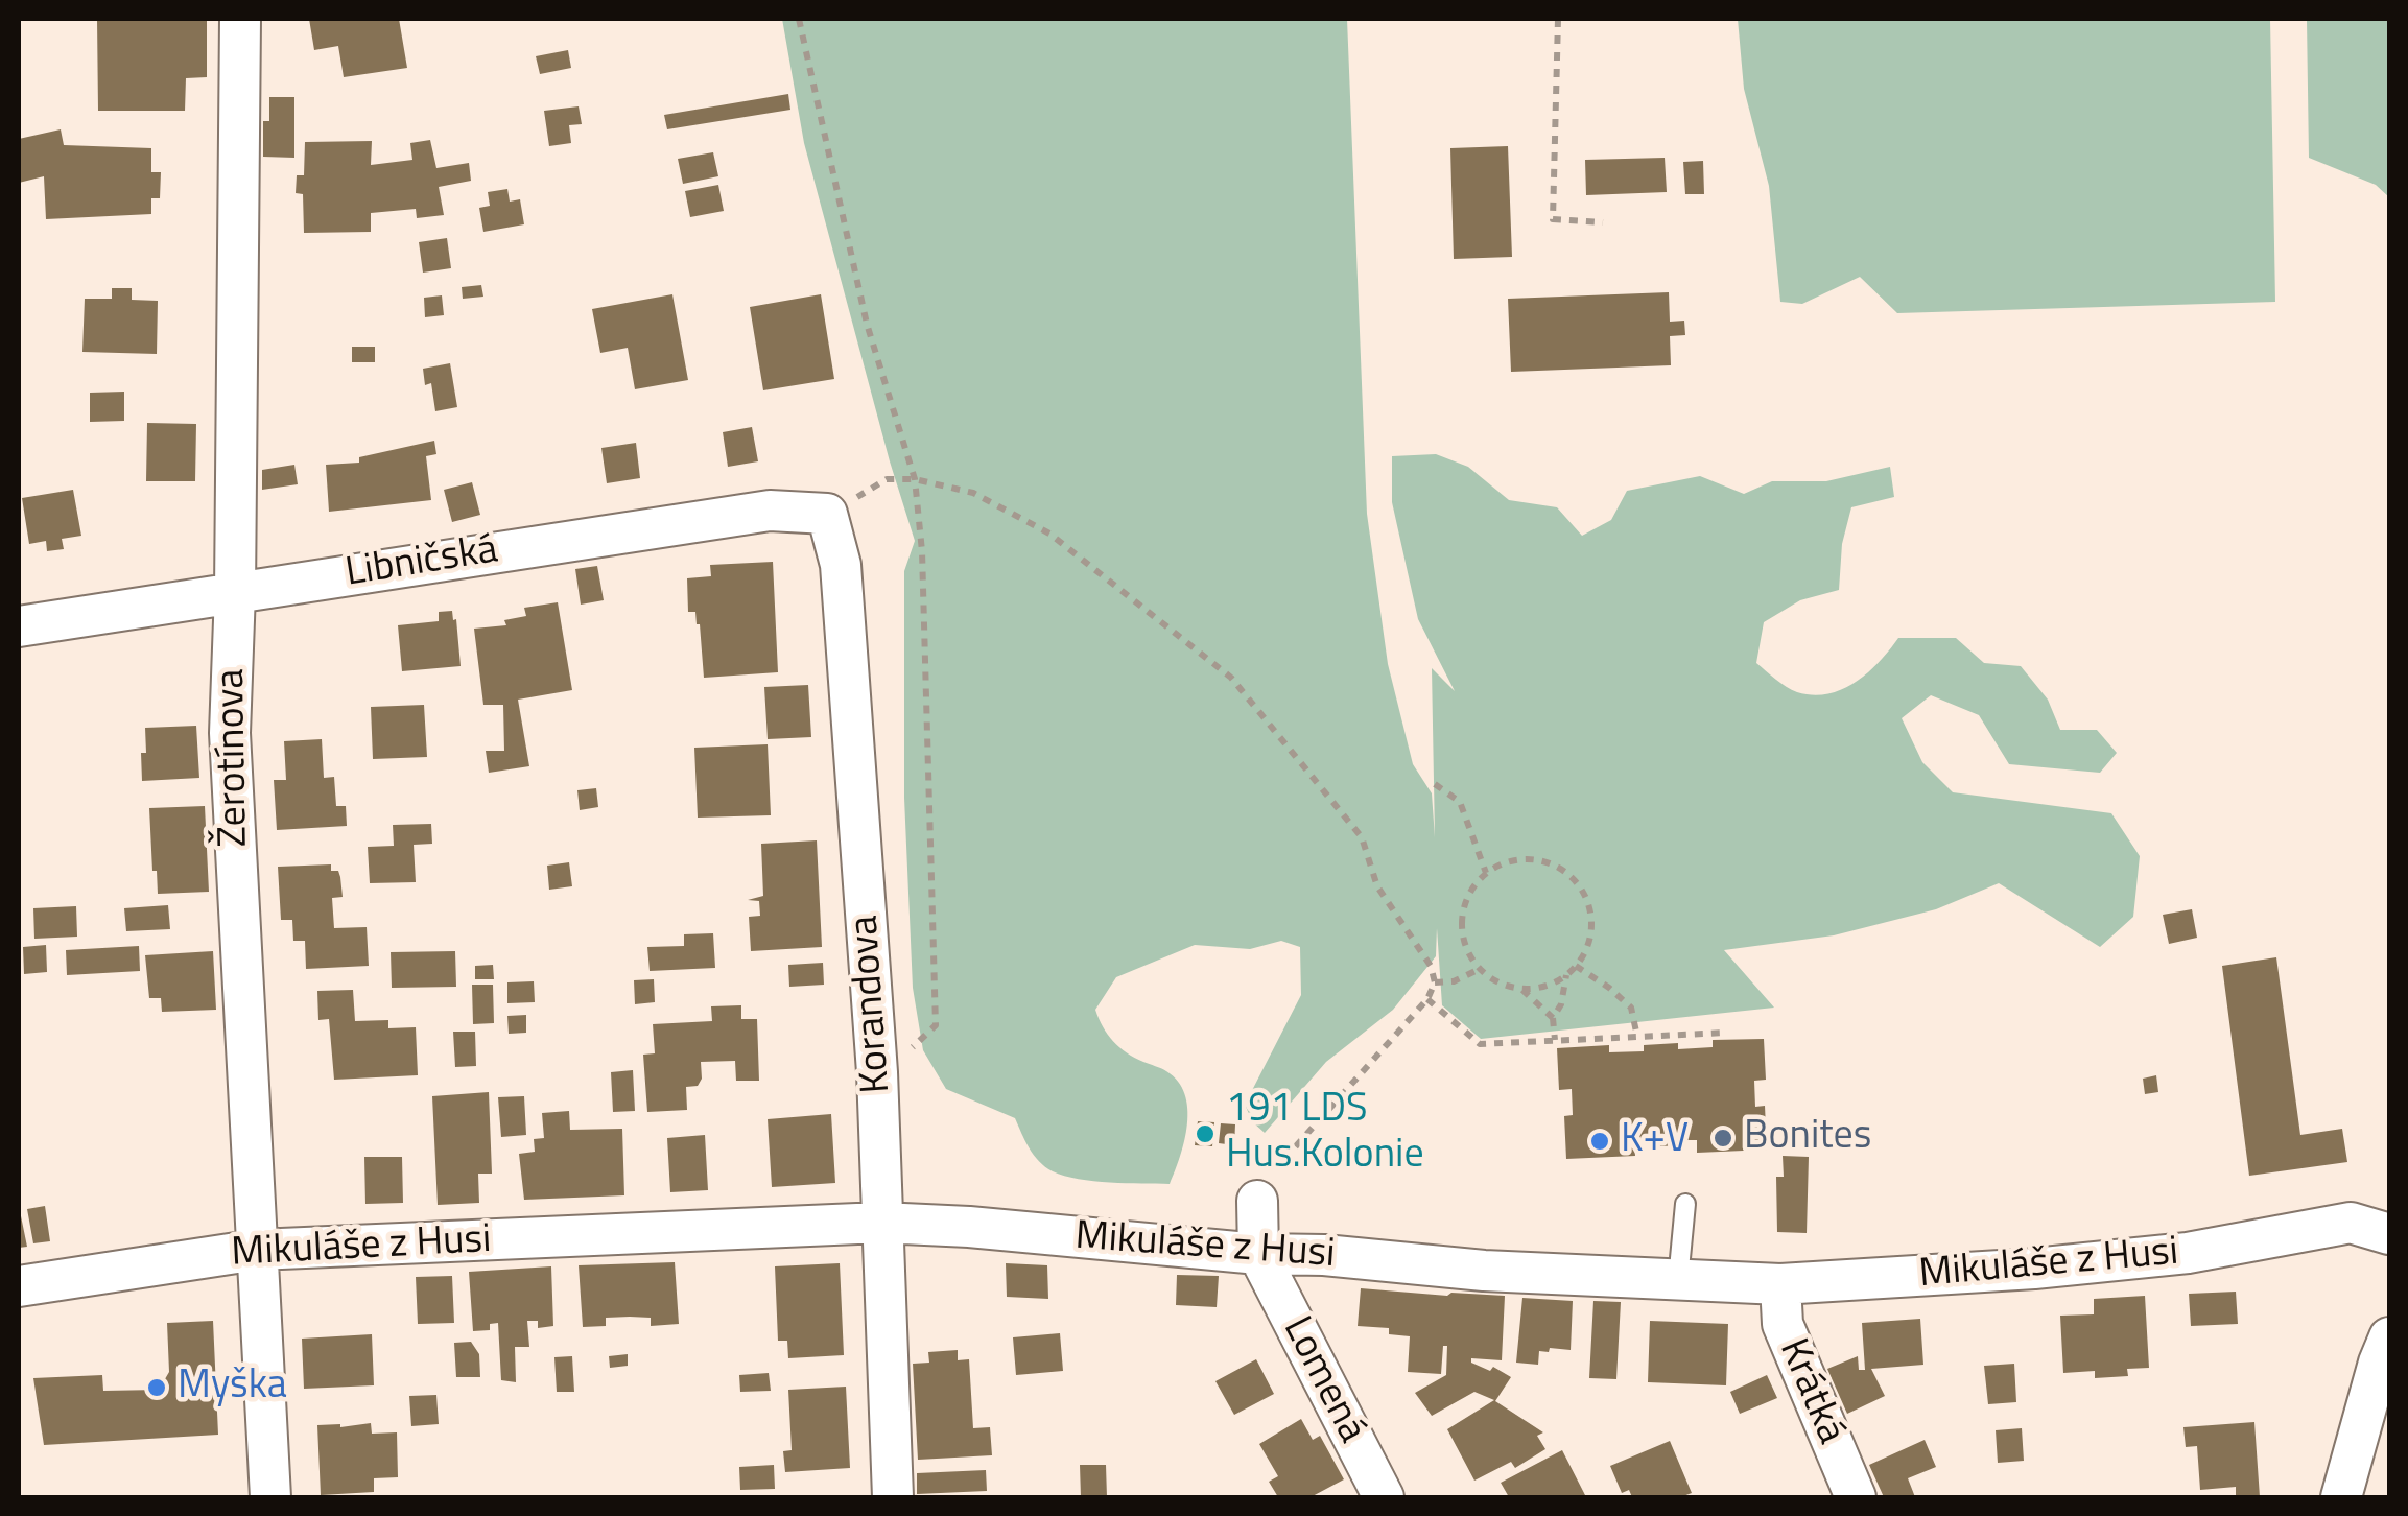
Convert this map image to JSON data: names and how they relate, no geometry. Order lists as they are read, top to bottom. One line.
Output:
{"streets":{"street":["Libničská","Žerotínova","Korandova","Mikuláše z Husi","Lomená","Krátká"]},"crossings":[["Libničská","Žerotínova"],["Libničská","Korandova"],["Žerotínova","Mikuláše z Husi"],["Korandova","Mikuláše z Husi"],["Mikuláše z Husi","Lomená"],["Mikuláše z Husi","Krátká"]],"places":["191 LDS Hus.Kolonie","Bonites","K+V","Myška"]}
